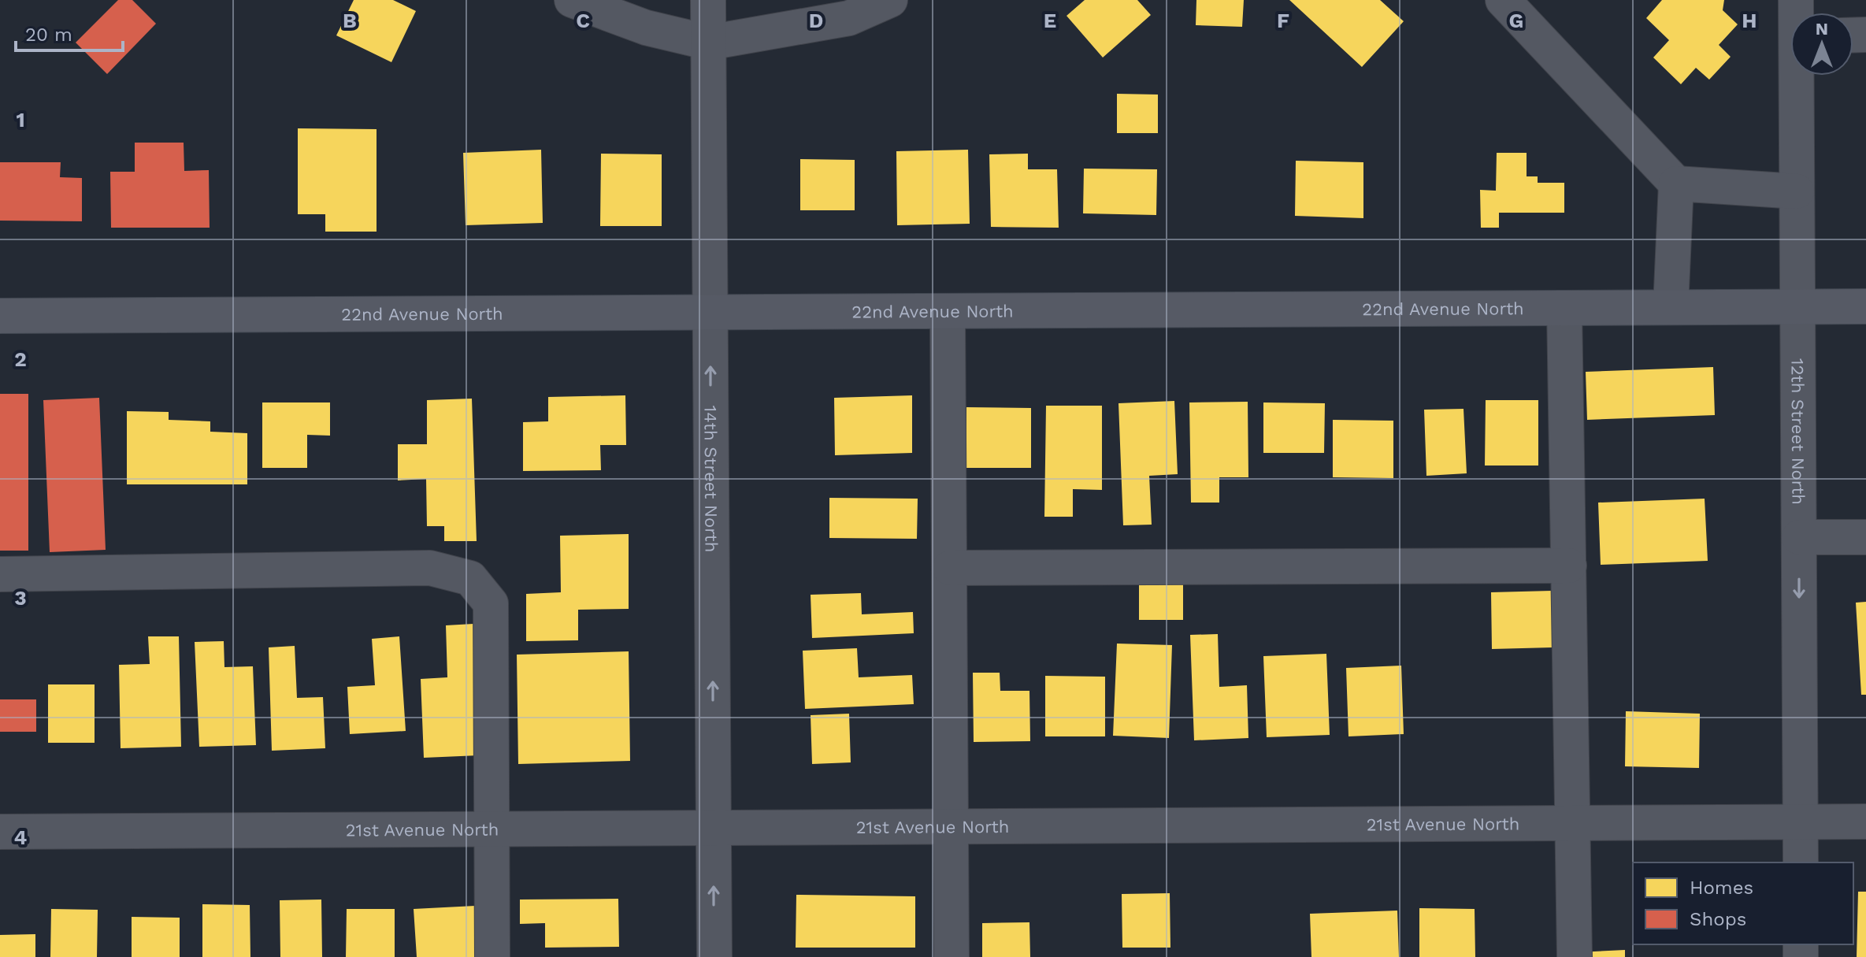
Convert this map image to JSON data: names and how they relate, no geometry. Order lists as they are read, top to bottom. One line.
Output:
{"streets":{"main road":["22nd Avenue North"],"street":["12th Street North","14th Street North","21st Avenue North"]},"crossings":[["22nd Avenue North","12th Street North"],["22nd Avenue North","14th Street North"],["12th Street North","21st Avenue North"],["14th Street North","21st Avenue North"]],"legend":["Homes","Shops"],"scale_bar":"20 m","north":"top","grid":{"columns":["B","C","D","E","F","G","H"],"rows":["1","2","3","4"]}}
